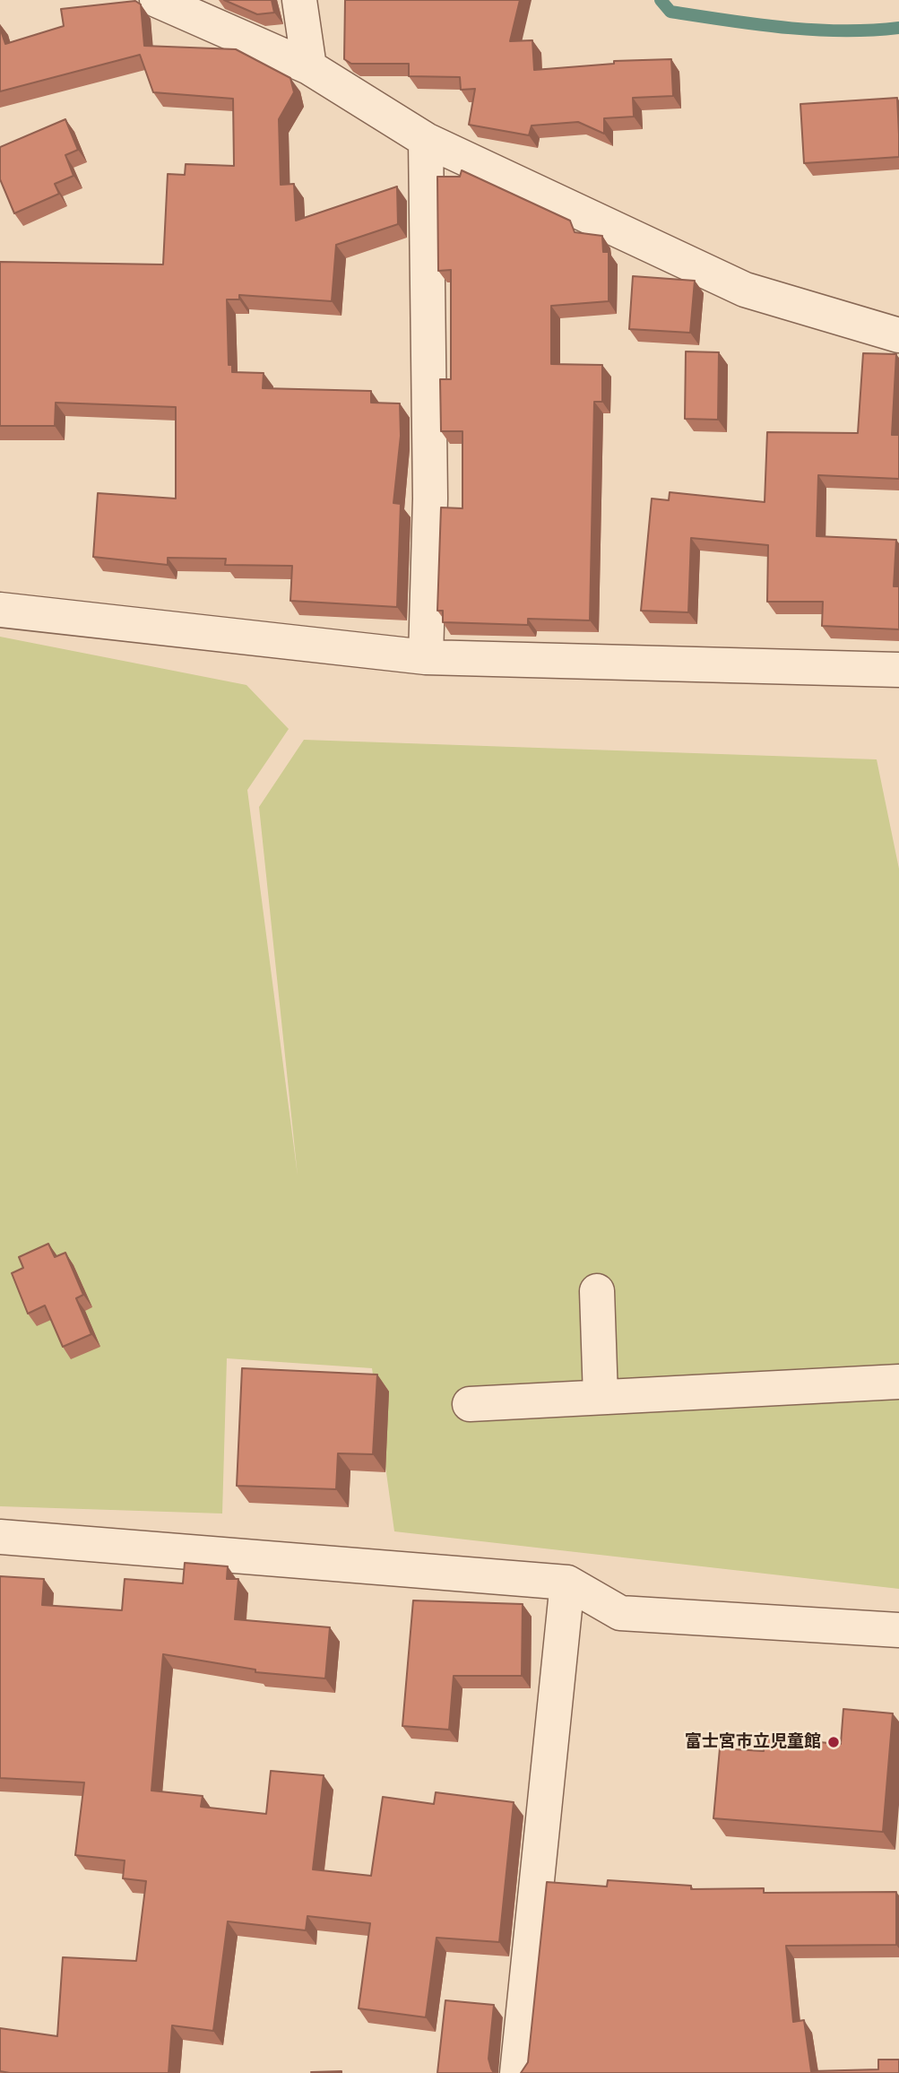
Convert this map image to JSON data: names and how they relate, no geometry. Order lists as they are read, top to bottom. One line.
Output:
{"places":["富士宮市立児童館"]}
